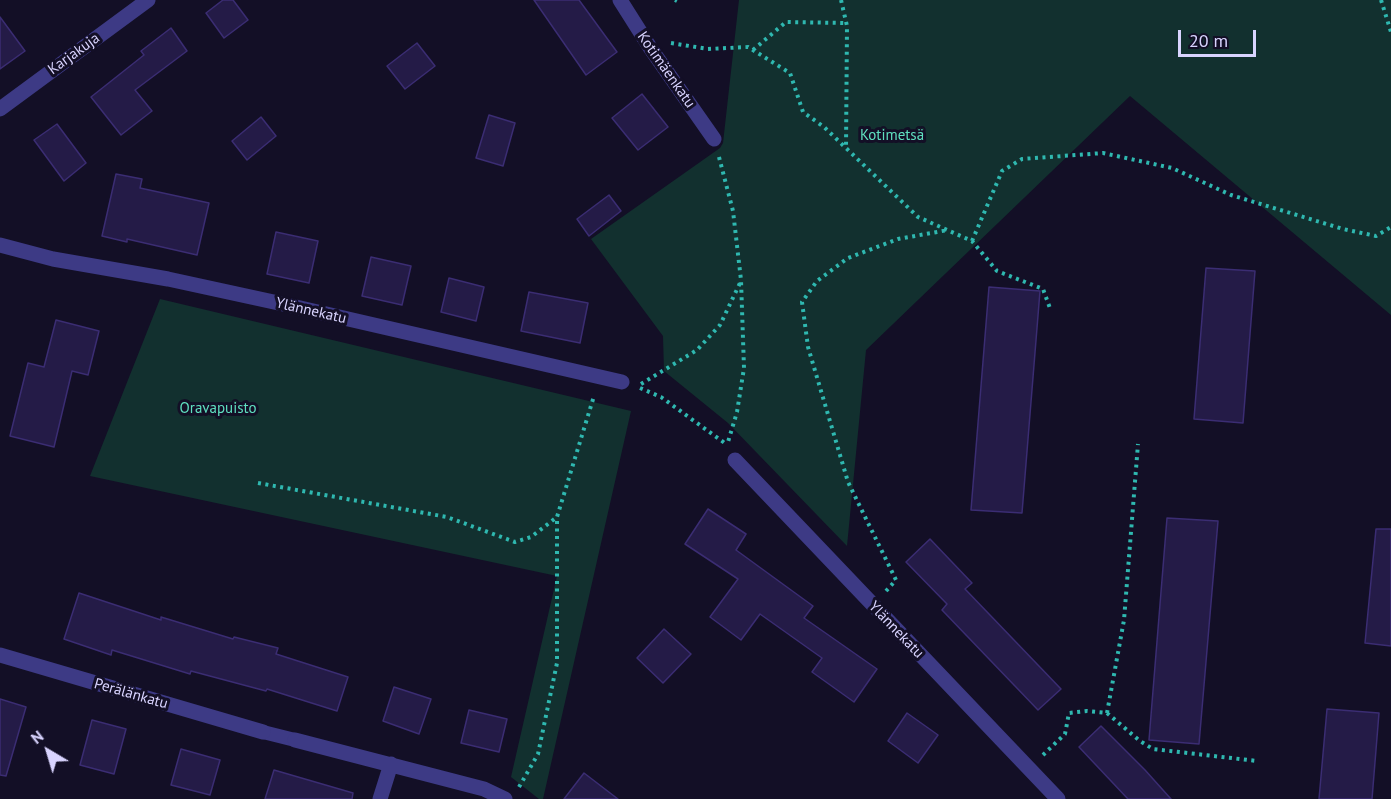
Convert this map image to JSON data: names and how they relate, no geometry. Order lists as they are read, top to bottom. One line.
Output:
{"streets":{"street":["Karjakuja","Kotimäenkatu","Ylännekatu","Perälänkatu"]},"parks":["Kotimetsä","Oravapuisto"],"scale_bar":"20 m","north":"top left"}
